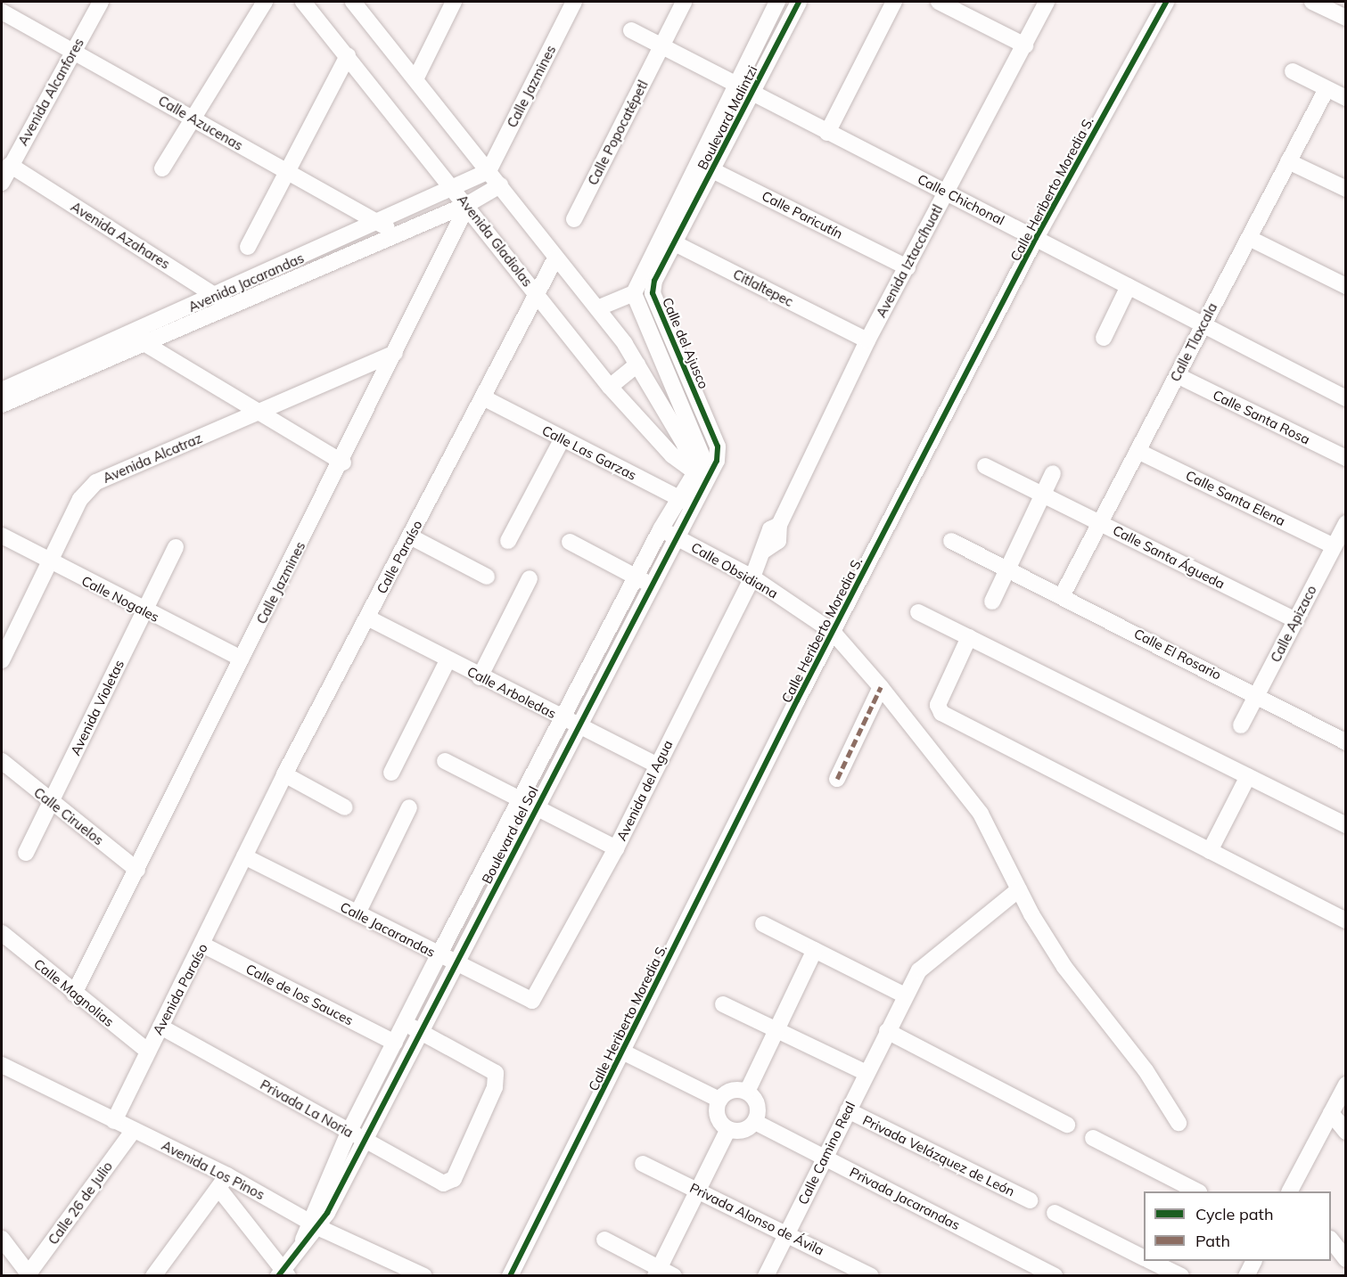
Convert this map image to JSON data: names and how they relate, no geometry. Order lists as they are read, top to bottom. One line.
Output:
{"streets":{"street":["Calle Jazmines","Avenida Alcanfores","Boulevard Malintzi","Calle Azucenas","Calle Popocatépetl","Calle Heriberto Moredia S.","Calle Chichonal","Calle Paricutín","Avenida Azahares","Avenida Gladiolas","Avenida Iztaccíhuatl","Avenida Jacarandas","Citlaltepec","Calle Tlaxcala","Calle del Ajusco","Calle Santa Rosa","Calle Las Garzas","Avenida Alcatraz","Calle Santa Elena","Calle Paraíso","Calle Santa Águeda","Calle Obsidiana","Calle Nogales","Calle Apizaco","Calle El Rosario","Calle Arboledas","Avenida Violetas","Avenida del Agua","Calle Ciruelos","Boulevard del Sol","Calle Jacarandas","Avenida Paraíso","Calle Magnolias","Calle de los Sauces","Privada La Noria","Calle Camino Real","Privada Velázquez de León","Avenida Los Pinos","Privada Jacarandas","Calle 26 de Julio","Privada Alonso de Ávila"]},"crossings":[["Calle Jazmines","Avenida Gladiolas"],["Calle Jazmines","Avenida Jacarandas"],["Calle Jazmines","Avenida Alcatraz"],["Calle Jazmines","Calle Nogales"],["Calle Jazmines","Calle Ciruelos"],["Calle Jazmines","Calle Magnolias"],["Avenida Alcanfores","Calle Azucenas"],["Avenida Alcanfores","Avenida Azahares"],["Boulevard Malintzi","Calle Chichonal"],["Boulevard Malintzi","Calle Paricutín"],["Boulevard Malintzi","Citlaltepec"],["Boulevard Malintzi","Calle del Ajusco"],["Calle Azucenas","Avenida Jacarandas"],["Calle Popocatépetl","Calle Chichonal"],["Calle Heriberto Moredia S.","Calle Chichonal"],["Calle Heriberto Moredia S.","Calle Obsidiana"],["Calle Chichonal","Avenida Iztaccíhuatl"],["Calle Chichonal","Calle Tlaxcala"],["Calle Paricutín","Avenida Iztaccíhuatl"],["Avenida Azahares","Avenida Jacarandas"],["Avenida Gladiolas","Avenida Jacarandas"],["Avenida Gladiolas","Calle del Ajusco"],["Avenida Gladiolas","Calle Paraíso"],["Avenida Gladiolas","Boulevard del Sol"],["Avenida Iztaccíhuatl","Citlaltepec"],["Avenida Iztaccíhuatl","Calle Obsidiana"],["Avenida Iztaccíhuatl","Avenida del Agua"],["Citlaltepec","Calle del Ajusco"],["Calle Tlaxcala","Calle Santa Rosa"],["Calle Tlaxcala","Calle Santa Elena"],["Calle Tlaxcala","Calle Santa Águeda"],["Calle Tlaxcala","Calle El Rosario"],["Calle del Ajusco","Boulevard del Sol"],["Calle Las Garzas","Calle Paraíso"],["Calle Las Garzas","Boulevard del Sol"],["Avenida Alcatraz","Calle Nogales"],["Calle Santa Elena","Calle Apizaco"],["Calle Paraíso","Calle Arboledas"],["Calle Paraíso","Calle Jacarandas"],["Calle Paraíso","Avenida Paraíso"],["Calle Santa Águeda","Calle Apizaco"],["Calle Obsidiana","Avenida del Agua"],["Calle Obsidiana","Boulevard del Sol"],["Calle Obsidiana","Calle Camino Real"],["Calle Nogales","Avenida Violetas"],["Calle Apizaco","Calle El Rosario"],["Calle Arboledas","Avenida del Agua"],["Calle Arboledas","Boulevard del Sol"],["Avenida Violetas","Calle Ciruelos"],["Avenida del Agua","Calle Jacarandas"],["Boulevard del Sol","Calle Jacarandas"],["Boulevard del Sol","Calle de los Sauces"],["Boulevard del Sol","Privada La Noria"],["Boulevard del Sol","Avenida Los Pinos"],["Calle Jacarandas","Avenida Paraíso"],["Avenida Paraíso","Calle Magnolias"],["Avenida Paraíso","Calle de los Sauces"],["Avenida Paraíso","Privada La Noria"],["Avenida Paraíso","Avenida Los Pinos"],["Calle Camino Real","Privada Velázquez de León"],["Calle Camino Real","Privada Jacarandas"],["Calle Camino Real","Privada Alonso de Ávila"],["Avenida Los Pinos","Calle 26 de Julio"]],"legend":["Cycle path","Path"]}
